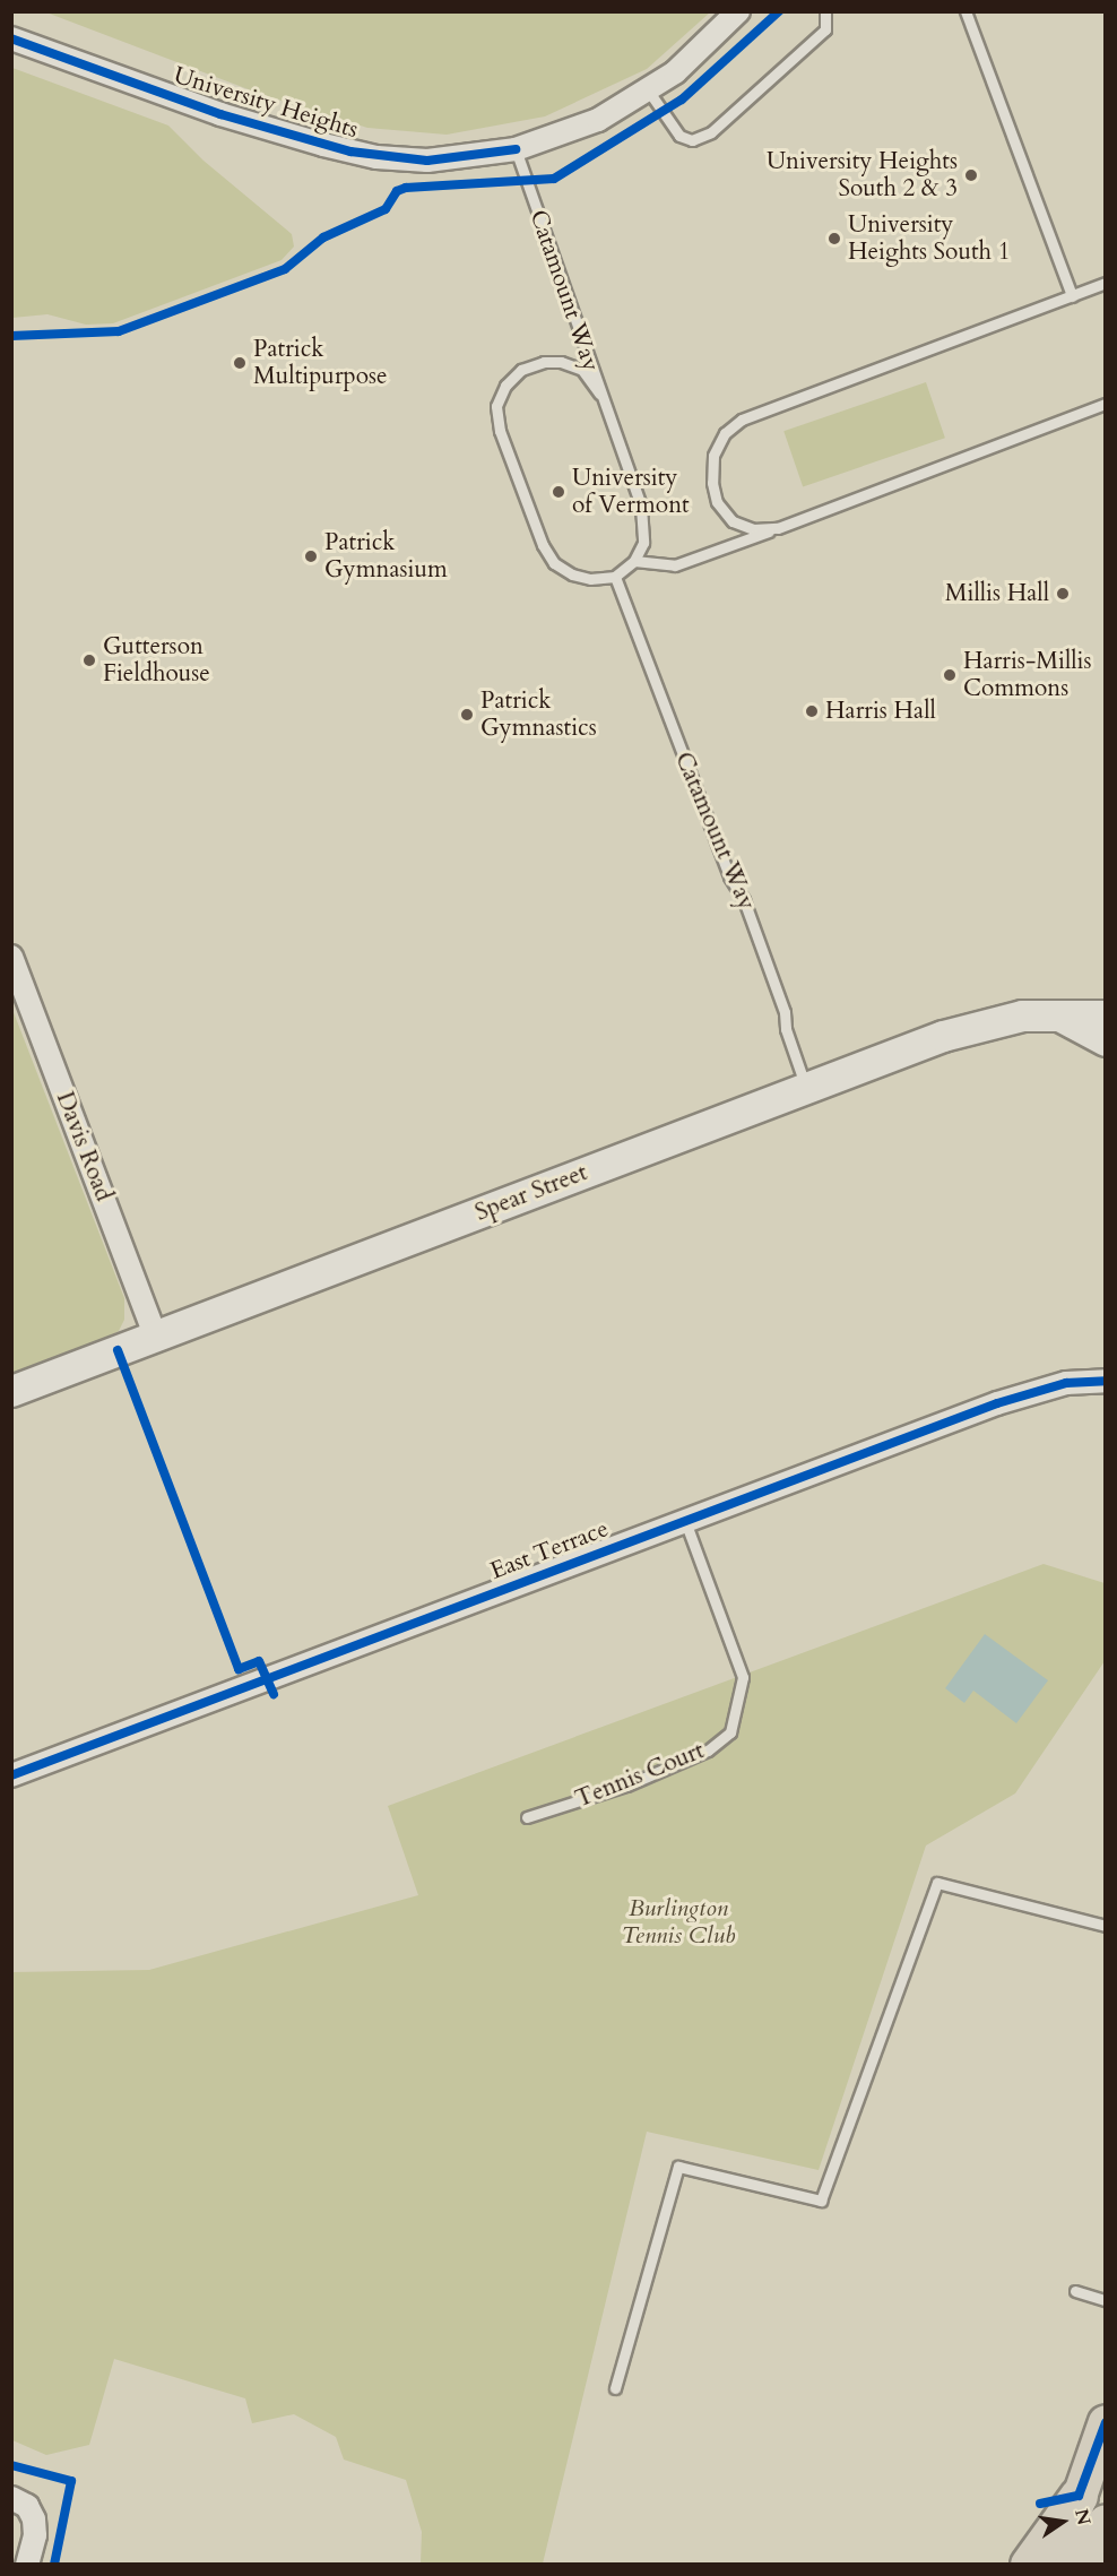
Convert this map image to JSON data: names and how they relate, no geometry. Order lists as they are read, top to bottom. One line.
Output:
{"streets":{"main road":["Spear Street"],"street":["University Heights","Davis Road","East Terrace"],"lane":["Catamount Way","Tennis Court"]},"crossings":[["University Heights","Catamount Way"],["Catamount Way","Spear Street"],["Davis Road","Spear Street"],["East Terrace","Tennis Court"]],"parks":["Burlington Tennis Club"],"places":["University Heights South 2 & 3","University Heights South 1","Patrick Multipurpose","University of Vermont","Patrick Gymnasium","Millis Hall","Gutterson Fieldhouse","Harris-Millis Commons","Harris Hall","Patrick Gymnastics"],"north":"right"}
